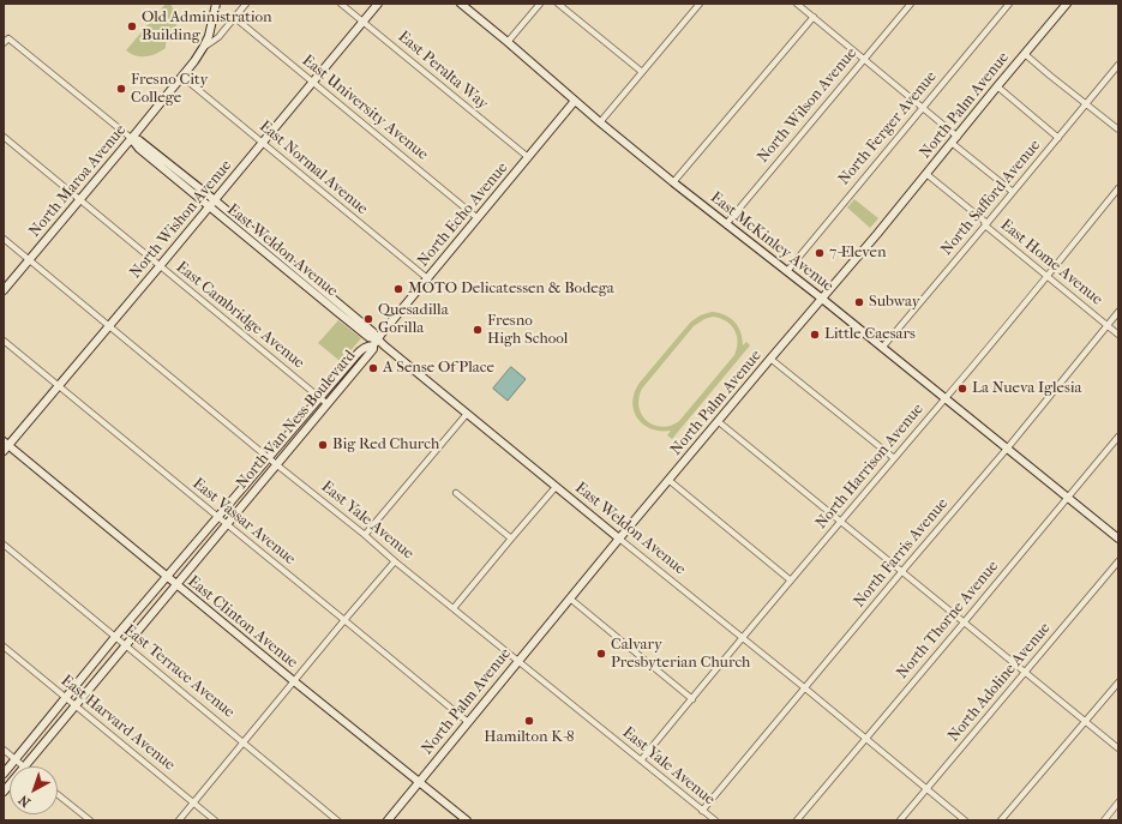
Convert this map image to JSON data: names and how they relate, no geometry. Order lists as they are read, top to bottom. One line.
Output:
{"streets":{"main road":["North Palm Avenue","North Maroa Avenue","North Echo Avenue","North Wishon Avenue","East McKinley Avenue","East Weldon Avenue","North Van Ness Boulevard","East Clinton Avenue"],"street":["East Peralta Way","North Wilson Avenue","East University Avenue","North Ferger Avenue","East Normal Avenue","North Safford Avenue","East Home Avenue","East Cambridge Avenue","North Harrison Avenue","East Yale Avenue","East Vassar Avenue","North Farris Avenue","North Thorne Avenue","East Terrace Avenue","North Adoline Avenue","East Harvard Avenue"]},"crossings":[["East Peralta Way","North Echo Avenue"],["East Peralta Way","North Wishon Avenue"],["North Wilson Avenue","East McKinley Avenue"],["North Palm Avenue","East McKinley Avenue"],["North Palm Avenue","East Weldon Avenue"],["North Palm Avenue","East Home Avenue"],["North Palm Avenue","East Yale Avenue"],["North Palm Avenue","East Vassar Avenue"],["North Palm Avenue","East Clinton Avenue"],["East University Avenue","North Maroa Avenue"],["East University Avenue","North Echo Avenue"],["East University Avenue","North Wishon Avenue"],["North Ferger Avenue","East McKinley Avenue"],["East Normal Avenue","North Maroa Avenue"],["East Normal Avenue","North Echo Avenue"],["East Normal Avenue","North Wishon Avenue"],["North Maroa Avenue","East Weldon Avenue"],["North Maroa Avenue","East Cambridge Avenue"],["North Maroa Avenue","East Yale Avenue"],["North Safford Avenue","East McKinley Avenue"],["North Safford Avenue","East Home Avenue"],["North Echo Avenue","East McKinley Avenue"],["North Echo Avenue","East Weldon Avenue"],["North Echo Avenue","North Van Ness Boulevard"],["North Wishon Avenue","East Weldon Avenue"],["North Wishon Avenue","East Cambridge Avenue"],["North Wishon Avenue","East Yale Avenue"],["North Wishon Avenue","East Vassar Avenue"],["North Wishon Avenue","East Clinton Avenue"],["East McKinley Avenue","North Harrison Avenue"],["East McKinley Avenue","North Farris Avenue"],["East McKinley Avenue","North Thorne Avenue"],["East Weldon Avenue","North Van Ness Boulevard"],["East Weldon Avenue","North Harrison Avenue"],["East Weldon Avenue","North Farris Avenue"],["East Weldon Avenue","North Thorne Avenue"],["East Weldon Avenue","North Adoline Avenue"],["East Home Avenue","North Harrison Avenue"],["East Home Avenue","North Farris Avenue"],["East Cambridge Avenue","North Van Ness Boulevard"],["North Van Ness Boulevard","East Yale Avenue"],["North Van Ness Boulevard","East Vassar Avenue"],["North Van Ness Boulevard","East Clinton Avenue"],["North Van Ness Boulevard","East Terrace Avenue"],["North Van Ness Boulevard","East Harvard Avenue"],["North Harrison Avenue","East Yale Avenue"],["East Yale Avenue","North Farris Avenue"]],"places":["Old Administration Building","Fresno City College","7-Eleven","MOTO Delicatessen & Bodega","Subway","Quesadilla Gorilla","Fresno High School","Little Caesars","A Sense Of Place","La Nueva Iglesia","Big Red Church","Calvary Presbyterian Church","Hamilton K-8"],"north":"bottom left"}
